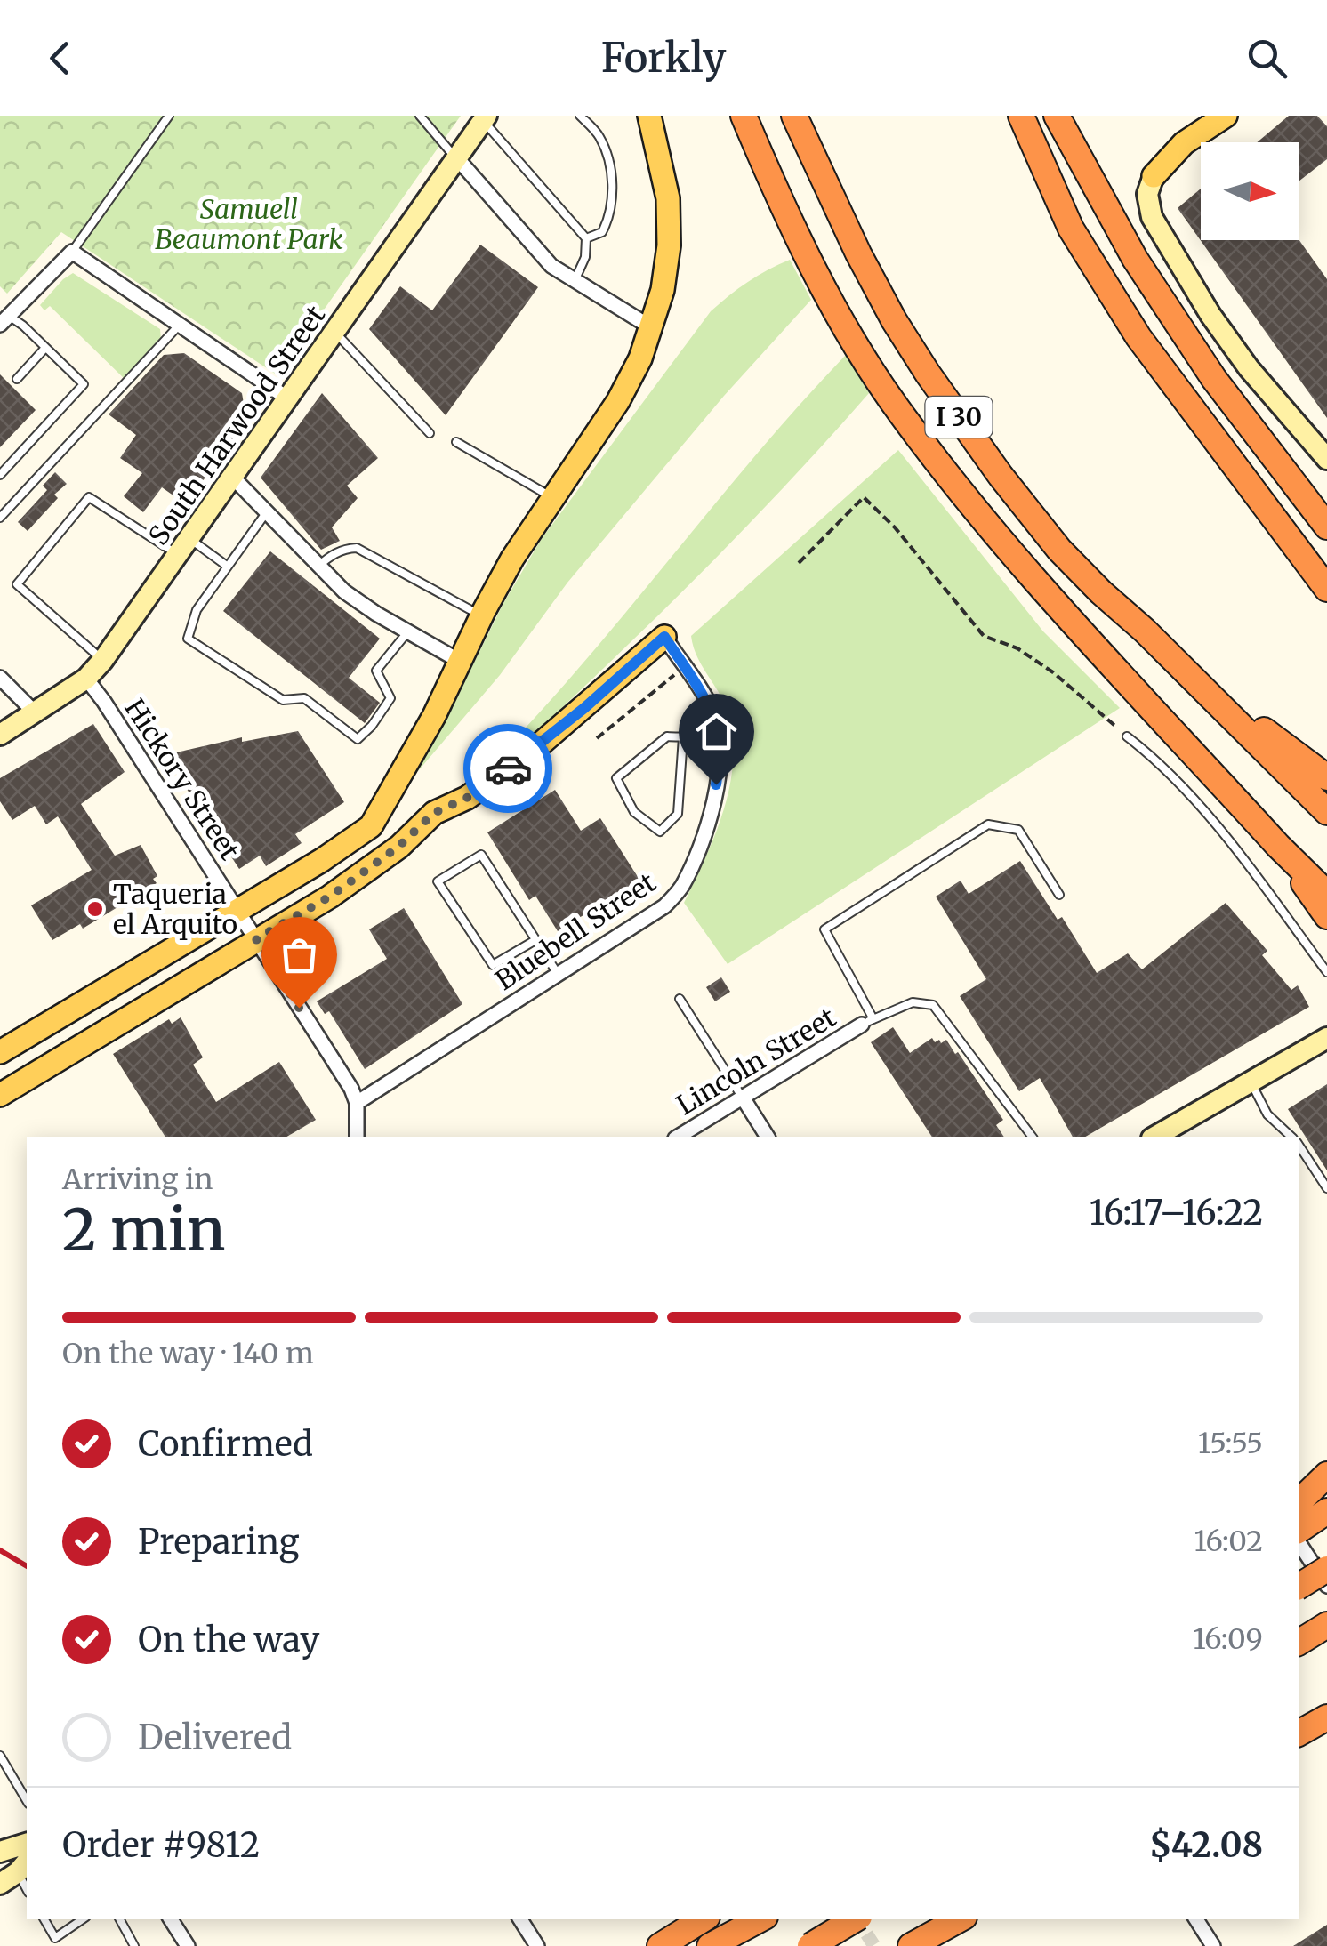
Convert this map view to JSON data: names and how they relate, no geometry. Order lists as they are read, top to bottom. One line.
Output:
{"streets":{"highway":["I 30"],"main road":["South Harwood Street"],"street":["Hickory Street","Bluebell Street","Lincoln Street"]},"crossings":[["South Harwood Street","Hickory Street"],["Hickory Street","Bluebell Street"]],"parks":["Samuell Beaumont Park"],"places":["Taqueria el Arquito"],"north":"right","page":{"header":"Forkly","heading":["2 min","Arriving in","16:17–16:22"],"panel":["Order #9812","$42.08"],"bar":"On the way · 140 m","list":[["Confirmed","15:55"],["Preparing","16:02"],["On the way","16:09"],"Delivered"]}}
